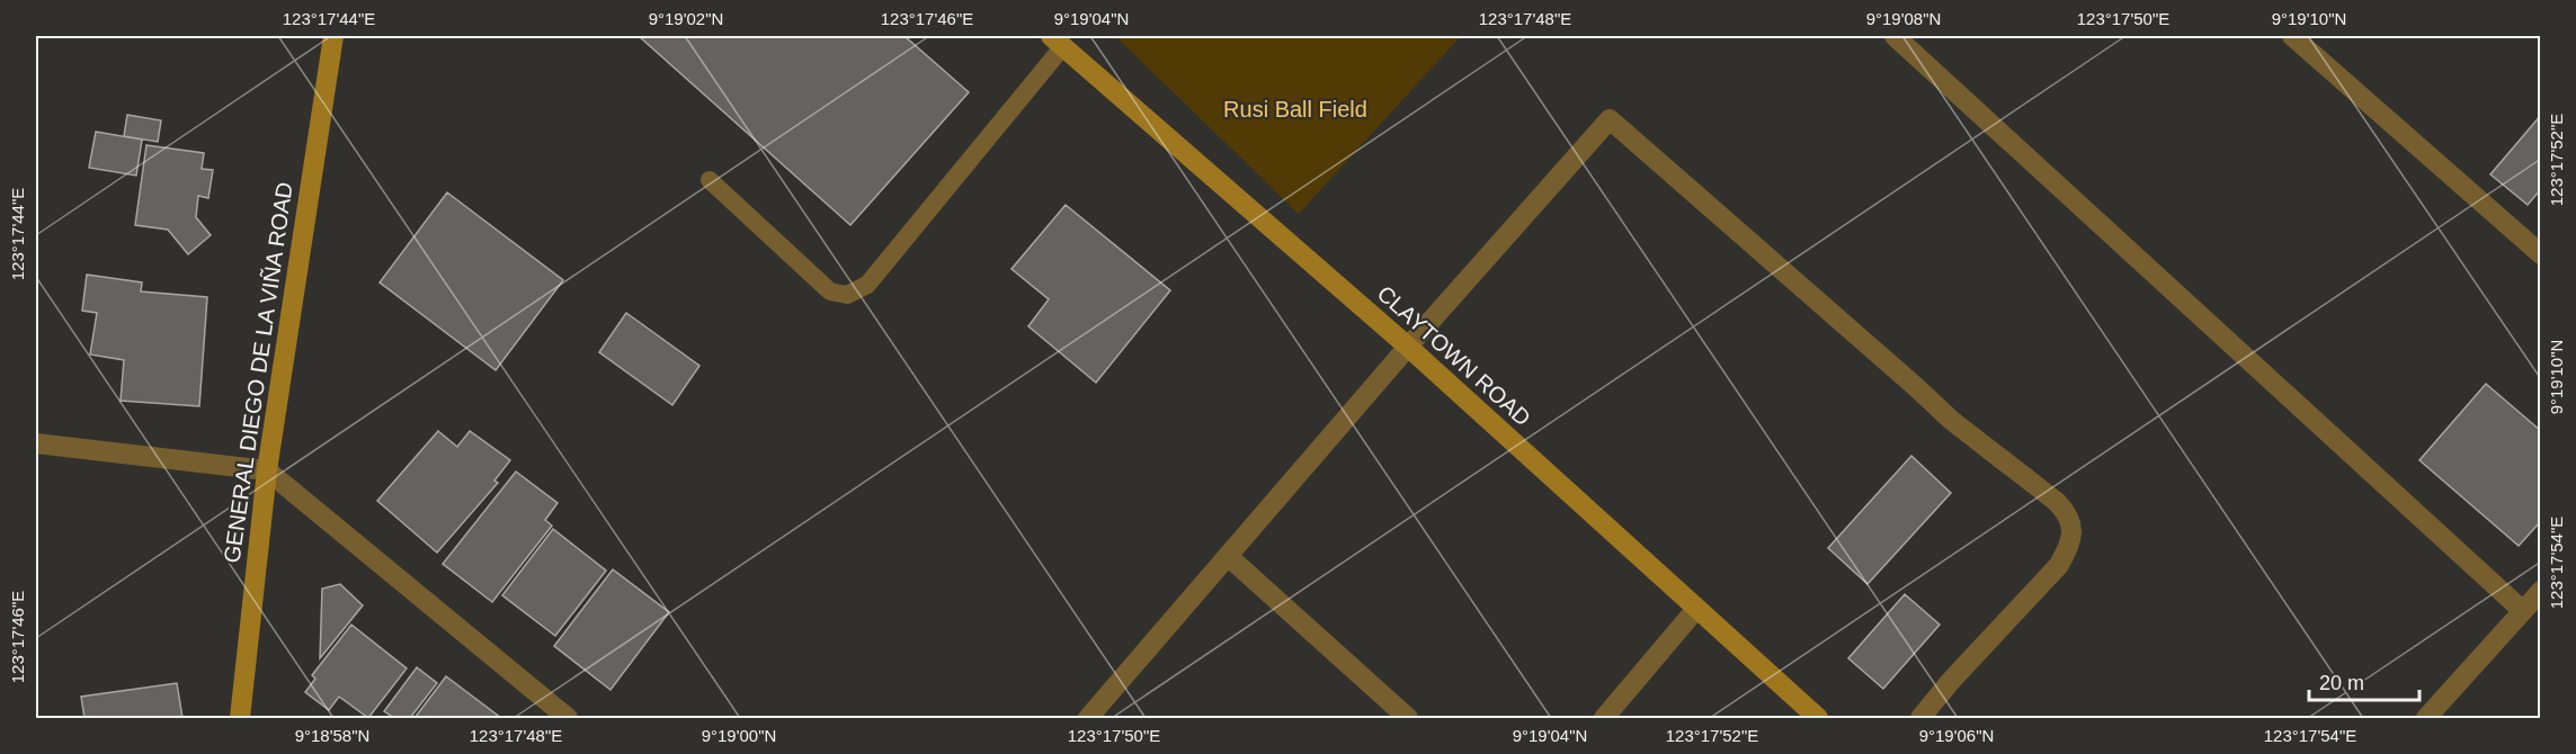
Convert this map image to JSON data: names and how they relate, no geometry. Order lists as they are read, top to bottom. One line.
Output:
{"streets":{"street":["CLAYTOWN ROAD","GENERAL DIEGO DE LA VIÑA ROAD"]},"parks":["Rusi Ball Field"],"scale_bar":"20 m","coordinates":["123°17'44\"E","9°19'02\"N","123°17'46\"E","9°19'04\"N","123°17'48\"E","9°19'08\"N","123°17'50\"E","9°19'10\"N","123°17'52\"E","123°17'54\"E","9°18'58\"N","9°19'00\"N","9°19'06\"N"]}
